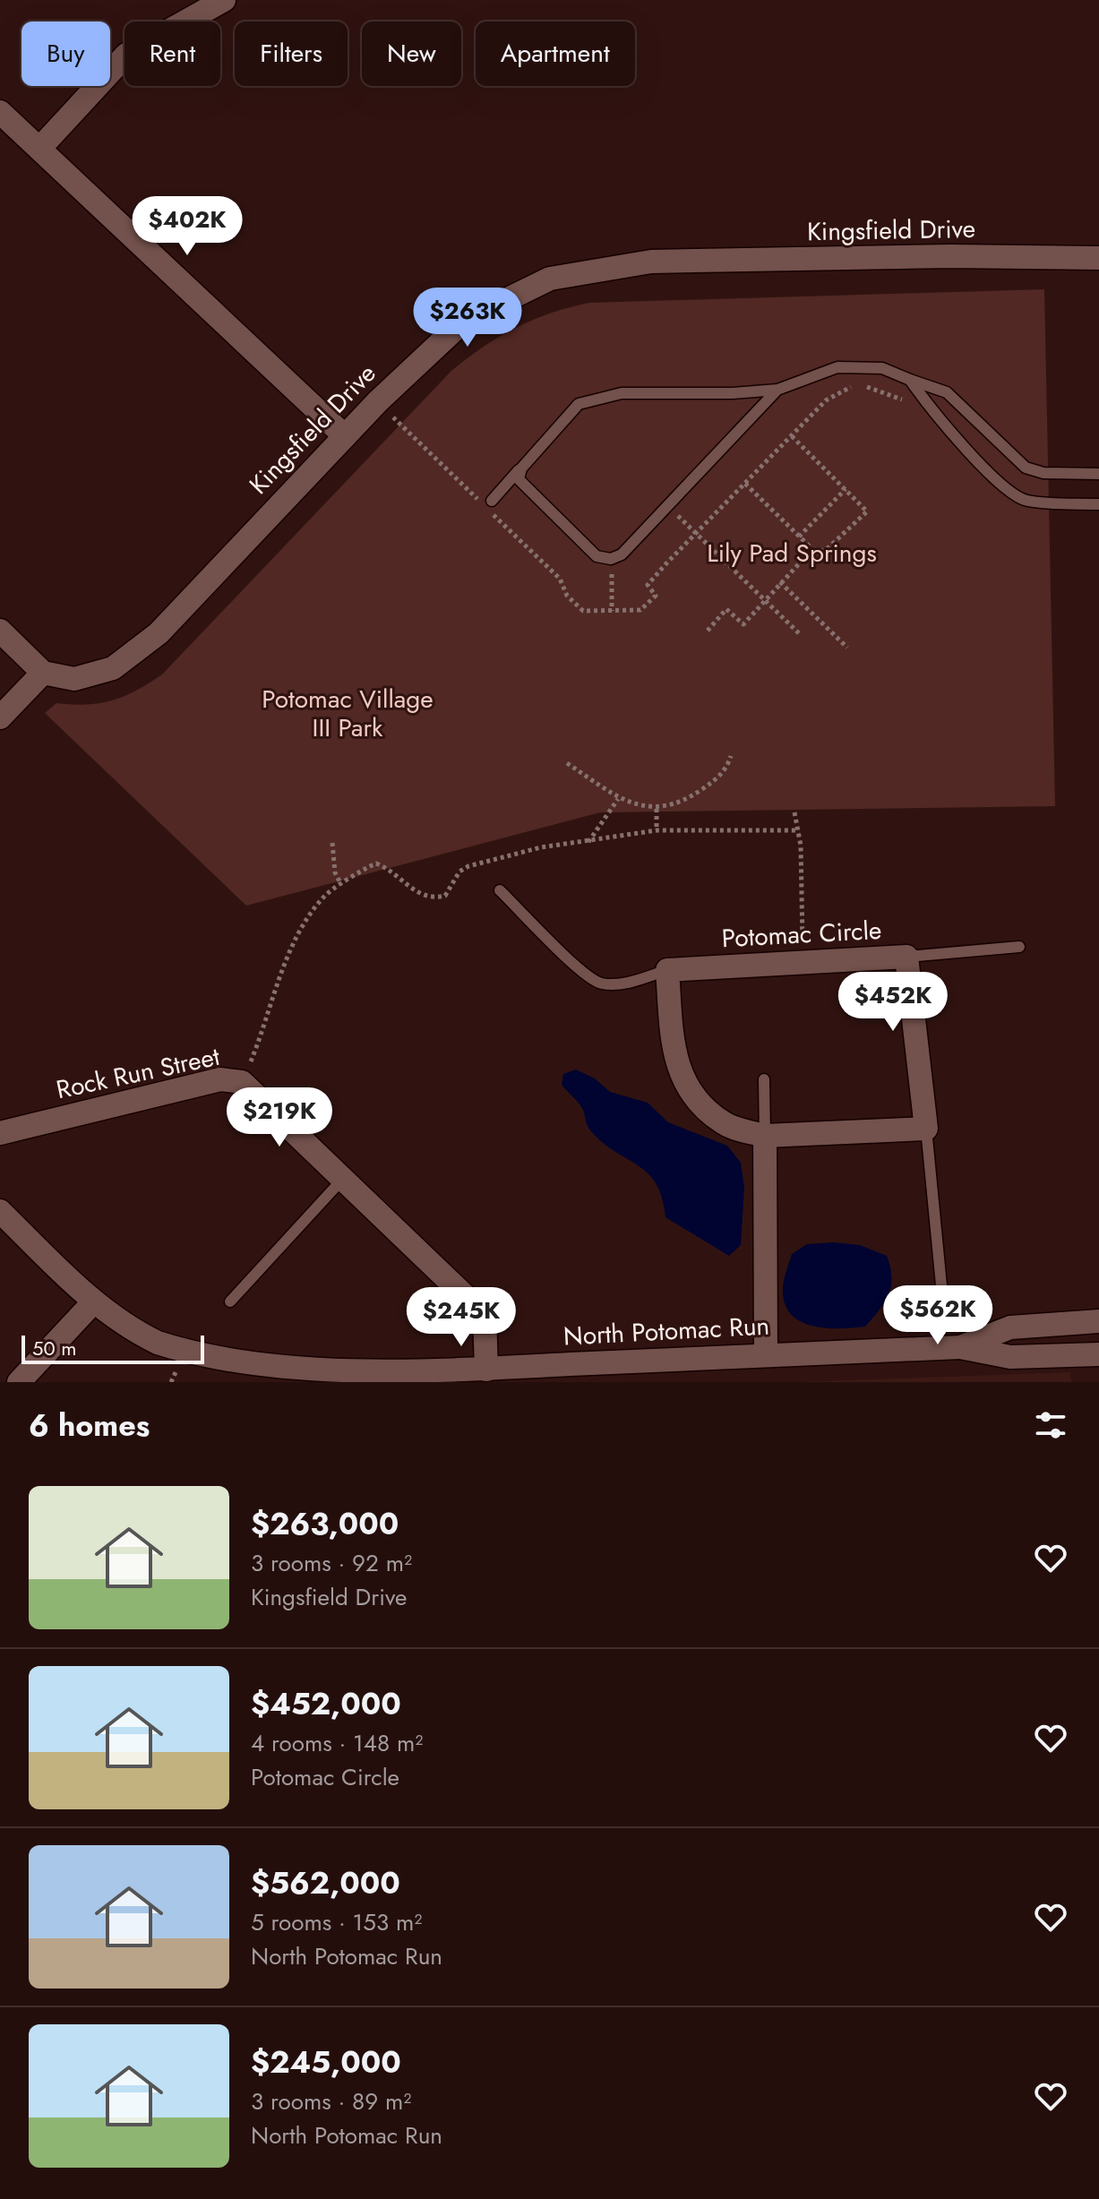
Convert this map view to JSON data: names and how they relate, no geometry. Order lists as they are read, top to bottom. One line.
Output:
{"streets":{"street":["Kingsfield Drive","Potomac Circle","Rock Run Street","North Potomac Run"]},"crossings":[["Rock Run Street","North Potomac Run"]],"parks":["Lily Pad Springs","Potomac Village III Park"],"scale_bar":"50 m","page":{"chip":["Buy","Rent","Filters","New","Apartment"],"price":["$402K","$263K","$452K","$219K","$562K","$245K"],"scale":"50 m","heading":"6 homes","list":[{"name":"$263,000","note":"3 rooms · 92 m² · Kingsfield Drive"},{"name":"$452,000","note":"4 rooms · 148 m² · Potomac Circle"},{"name":"$562,000","note":"5 rooms · 153 m² · North Potomac Run"},{"name":"$245,000","note":"3 rooms · 89 m² · North Potomac Run"}]}}
